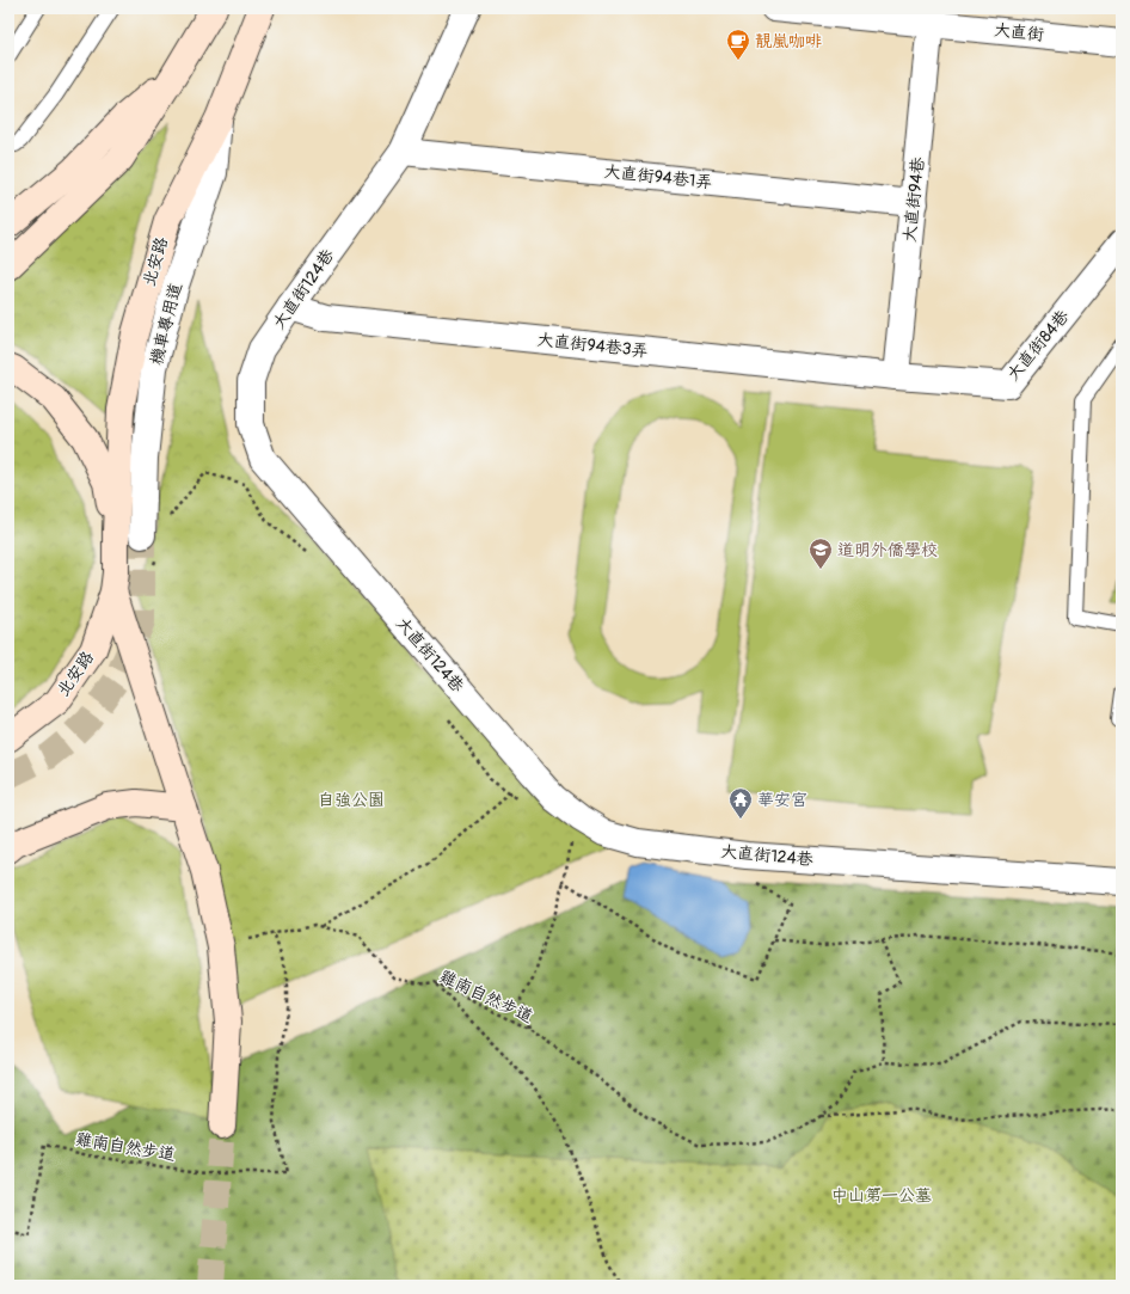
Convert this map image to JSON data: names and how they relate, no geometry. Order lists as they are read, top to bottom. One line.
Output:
{"streets":{"main road":["北安路"],"street":["大直街","大直街94巷1弄","大直街94巷","大直街124巷","機車專用道","大直街94巷3弄","大直街84巷"],"path":["雞南自然步道"]},"crossings":[["大直街","大直街94巷"],["大直街94巷1弄","大直街94巷"],["大直街94巷1弄","大直街124巷"],["大直街94巷","大直街94巷3弄"],["大直街94巷","大直街84巷"],["北安路","機車專用道"],["大直街124巷","大直街94巷3弄"],["大直街94巷3弄","大直街84巷"]],"parks":["自強公園","中山第一公墓"],"places":{"cafe":["靚嵐咖啡"],"school or university":["道明外僑學校"],"temple":["華安宮"]}}
